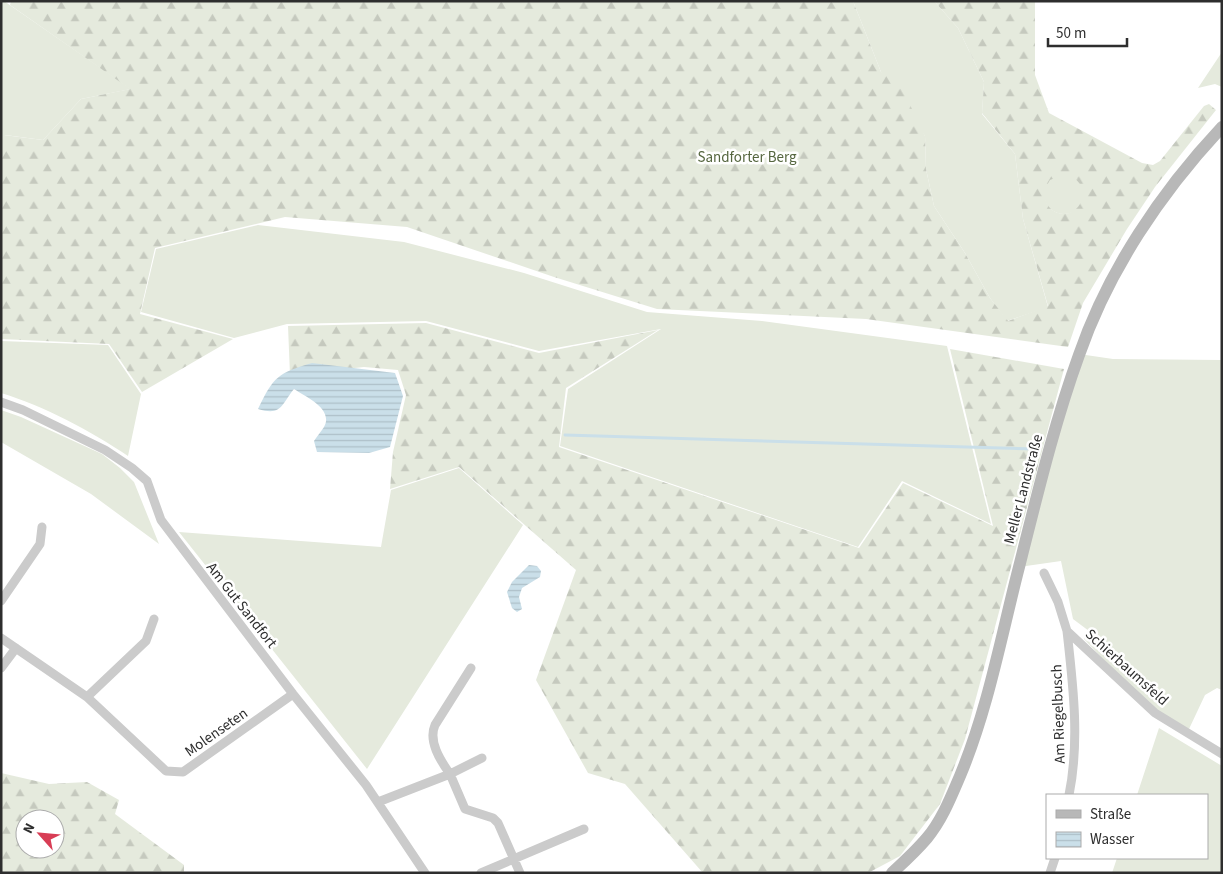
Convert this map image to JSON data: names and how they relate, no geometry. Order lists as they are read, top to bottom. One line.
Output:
{"streets":{"street":["Meller Landstraße","Am Gut Sandfort","Schierbaumsfeld","Am Riegelbusch","Molenseten"]},"crossings":[["Am Gut Sandfort","Molenseten"],["Schierbaumsfeld","Am Riegelbusch"]],"parks":["Sandforter Berg"],"legend":["Straße","Wasser"],"scale_bar":"50 m","north":"top left"}
